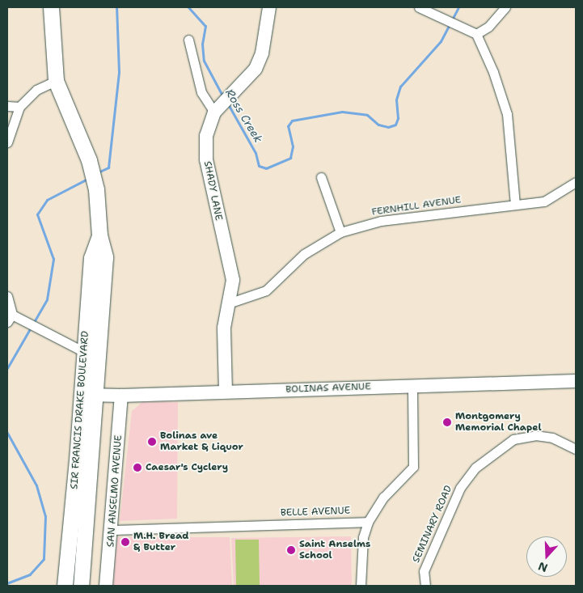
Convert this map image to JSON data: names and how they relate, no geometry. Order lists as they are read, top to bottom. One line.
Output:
{"streets":{"main road":["SIR FRANCIS DRAKE BOULEVARD"],"street":["SHADY LANE","FERNHILL AVENUE","BOLINAS AVENUE","SAN ANSELMO AVENUE","BELLE AVENUE","SEMINARY ROAD"]},"crossings":[["SHADY LANE","FERNHILL AVENUE"],["SHADY LANE","BOLINAS AVENUE"],["BOLINAS AVENUE","SIR FRANCIS DRAKE BOULEVARD"],["BOLINAS AVENUE","SAN ANSELMO AVENUE"],["SAN ANSELMO AVENUE","BELLE AVENUE"]],"water":["Ross Creek"],"places":["Montgomery Memorial Chapel","Bolinas ave Market & Liquor","Caesar's Cyclery","M.H. Bread & Butter","Saint Anselms School"],"north":"bottom"}
